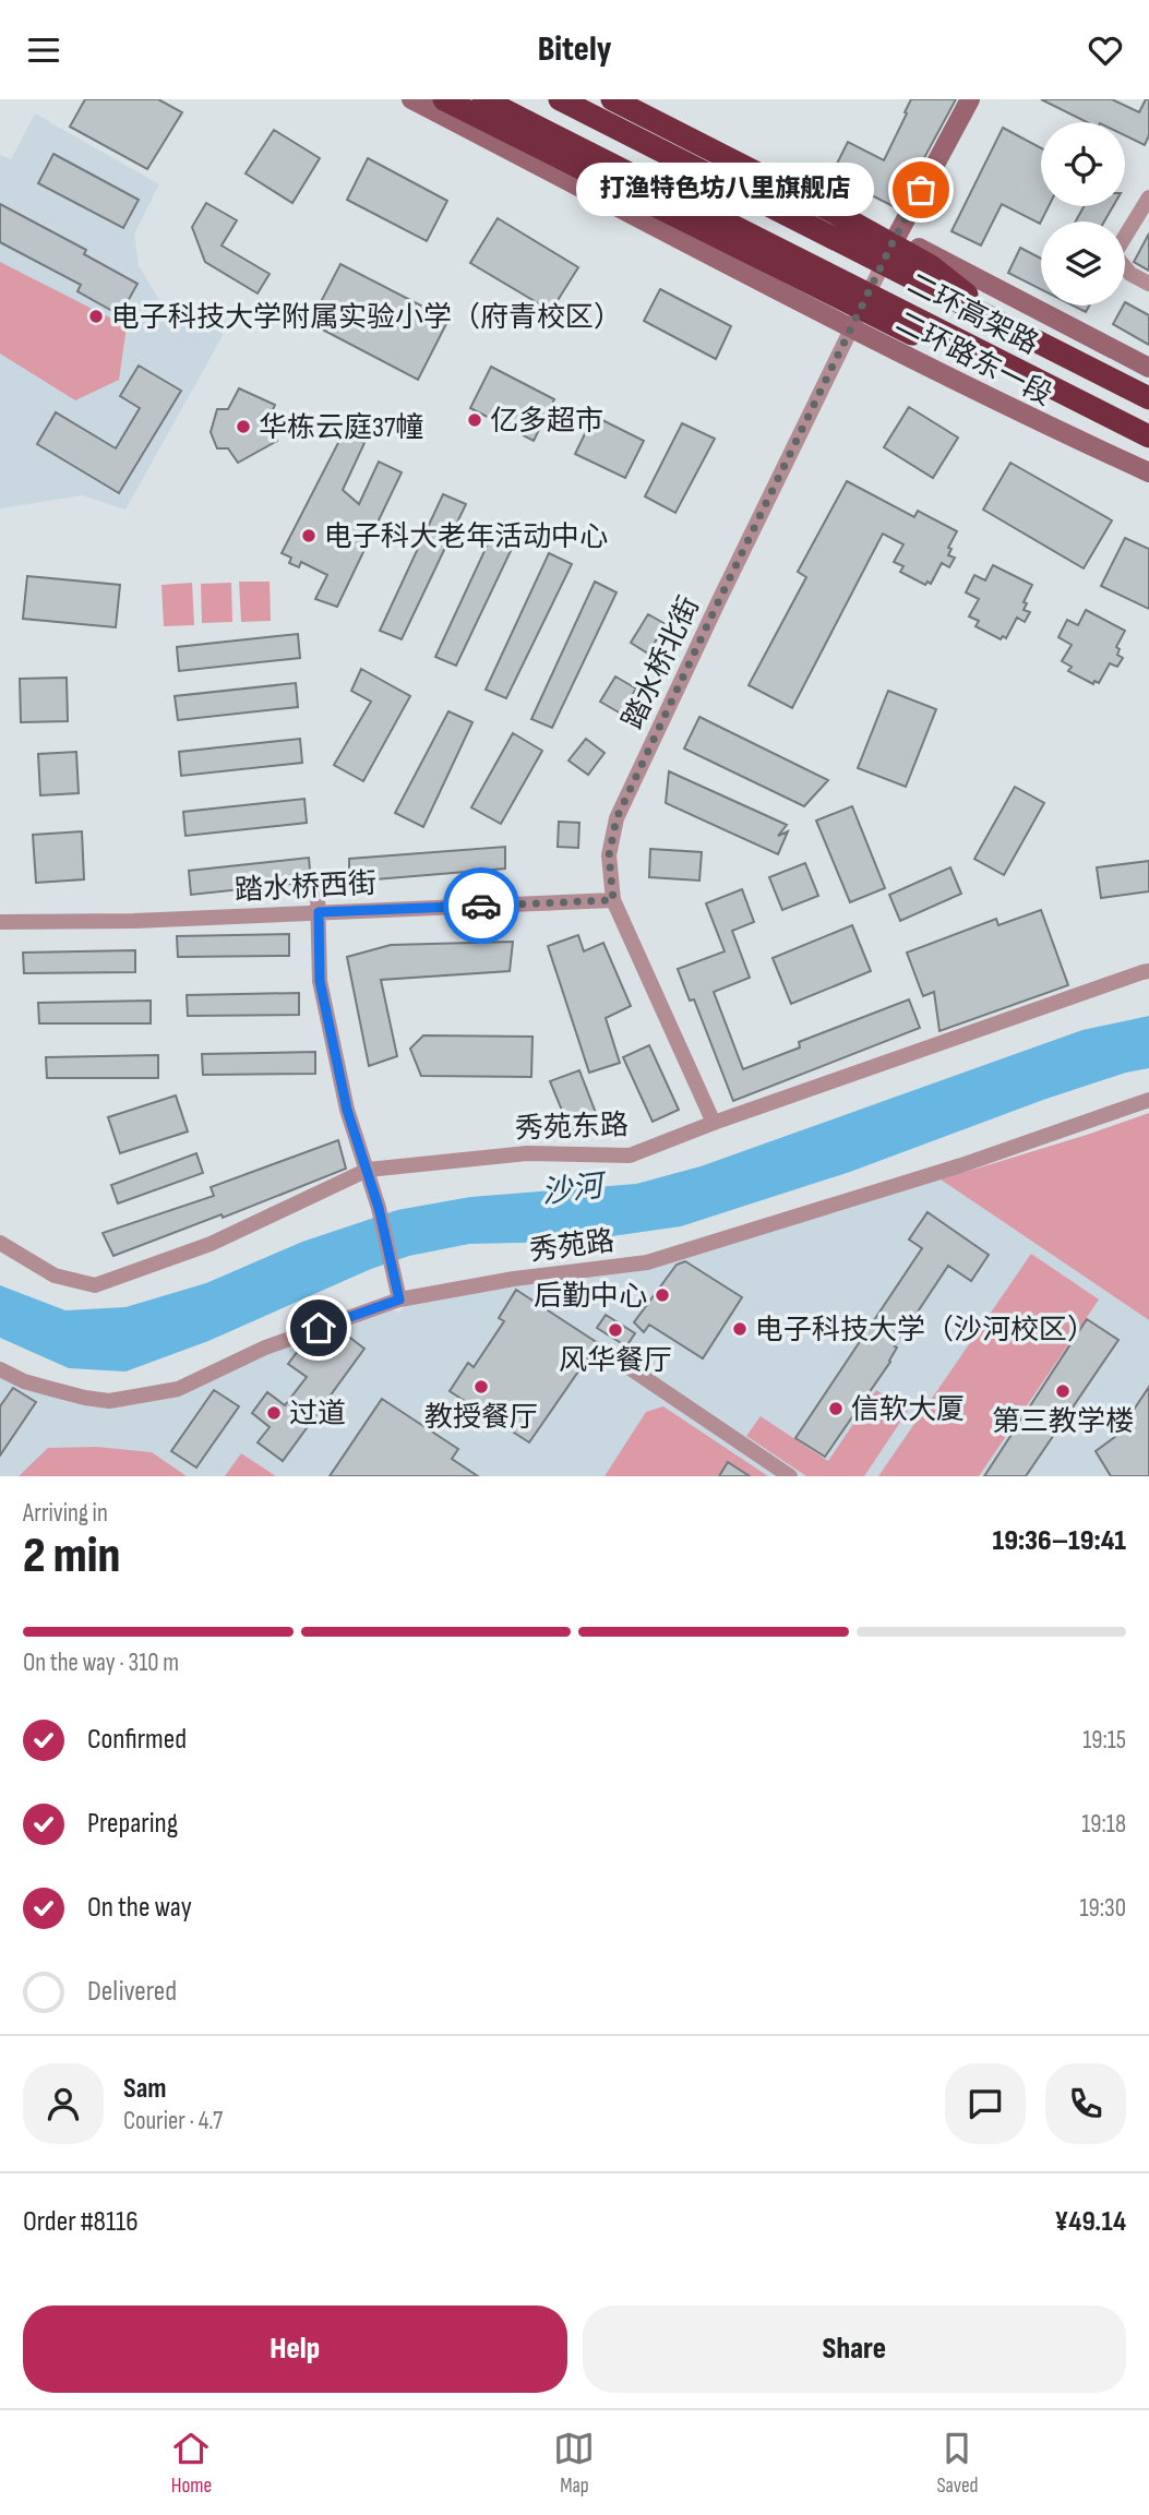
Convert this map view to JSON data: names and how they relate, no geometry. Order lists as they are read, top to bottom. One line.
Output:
{"streets":{"highway":["二环高架路"],"main road":["二环路东一段"],"street":["踏水桥北街","踏水桥西街","秀苑东路","秀苑路"]},"crossings":[["二环路东一段","踏水桥北街"],["踏水桥北街","踏水桥西街"],["踏水桥北街","秀苑东路"]],"water":["沙河"],"places":["打渔特色坊八里旗舰店","电子科技大学附属实验小学（府青校区）","亿多超市","华栋云庭37幢","电子科大老年活动中心","后勤中心","电子科技大学（沙河校区）","风华餐厅","教授餐厅","第三教学楼","信软大厦","过道"],"page":{"header":"Bitely","bubble":"打渔特色坊八里旗舰店","heading":["2 min","Arriving in","19:36–19:41"],"panel":["Sam","Courier · 4.7","Order #8116","¥49.14"],"bar":"On the way · 310 m","list":[["Confirmed","19:15"],["Preparing","19:18"],["On the way","19:30"],"Delivered"],"buttons":["Help","Share"],"tabs":["Home","Map","Saved"]}}
